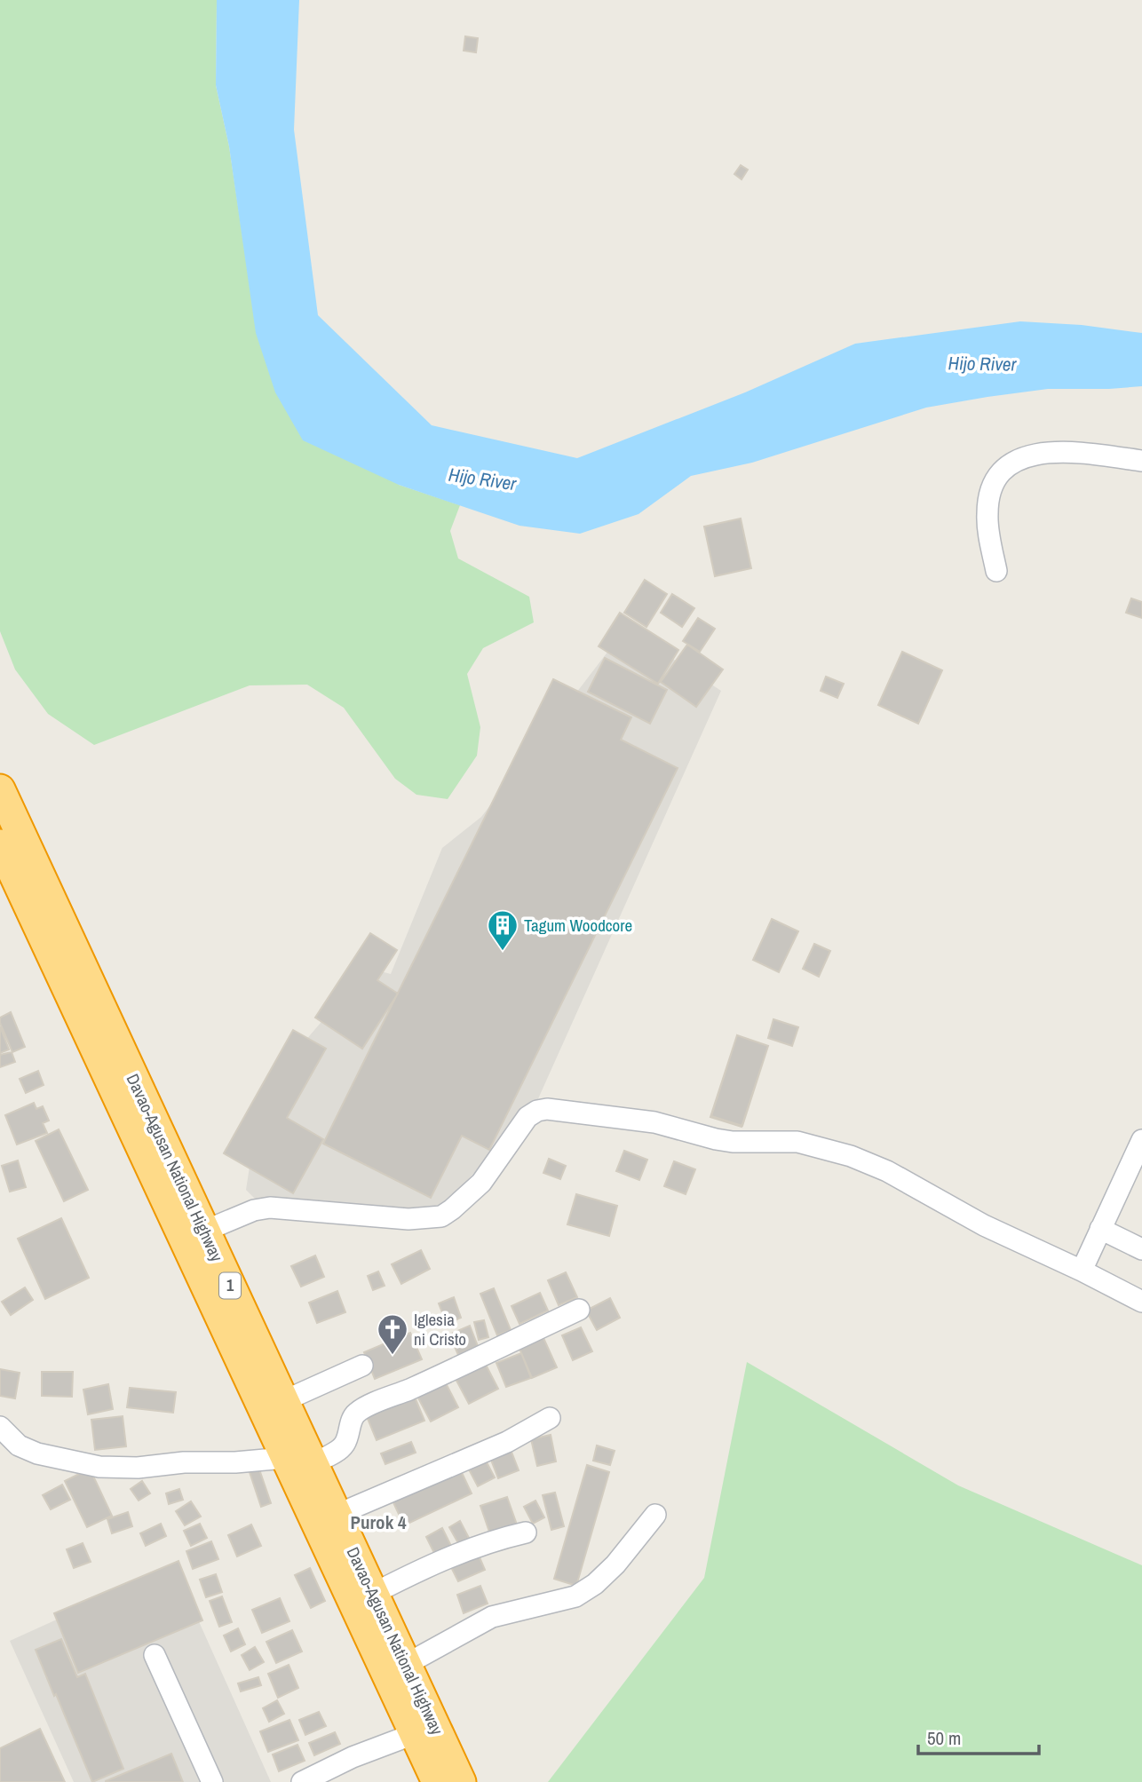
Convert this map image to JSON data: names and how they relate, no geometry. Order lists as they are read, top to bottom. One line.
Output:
{"streets":{"highway":["Davao-Agusan National Highway","1"]},"districts":["Purok 4"],"water":["Hijo River"],"places":{"building":["Tagum Woodcore"],"church":["Iglesia ni Cristo"]},"scale_bar":"50 m"}
